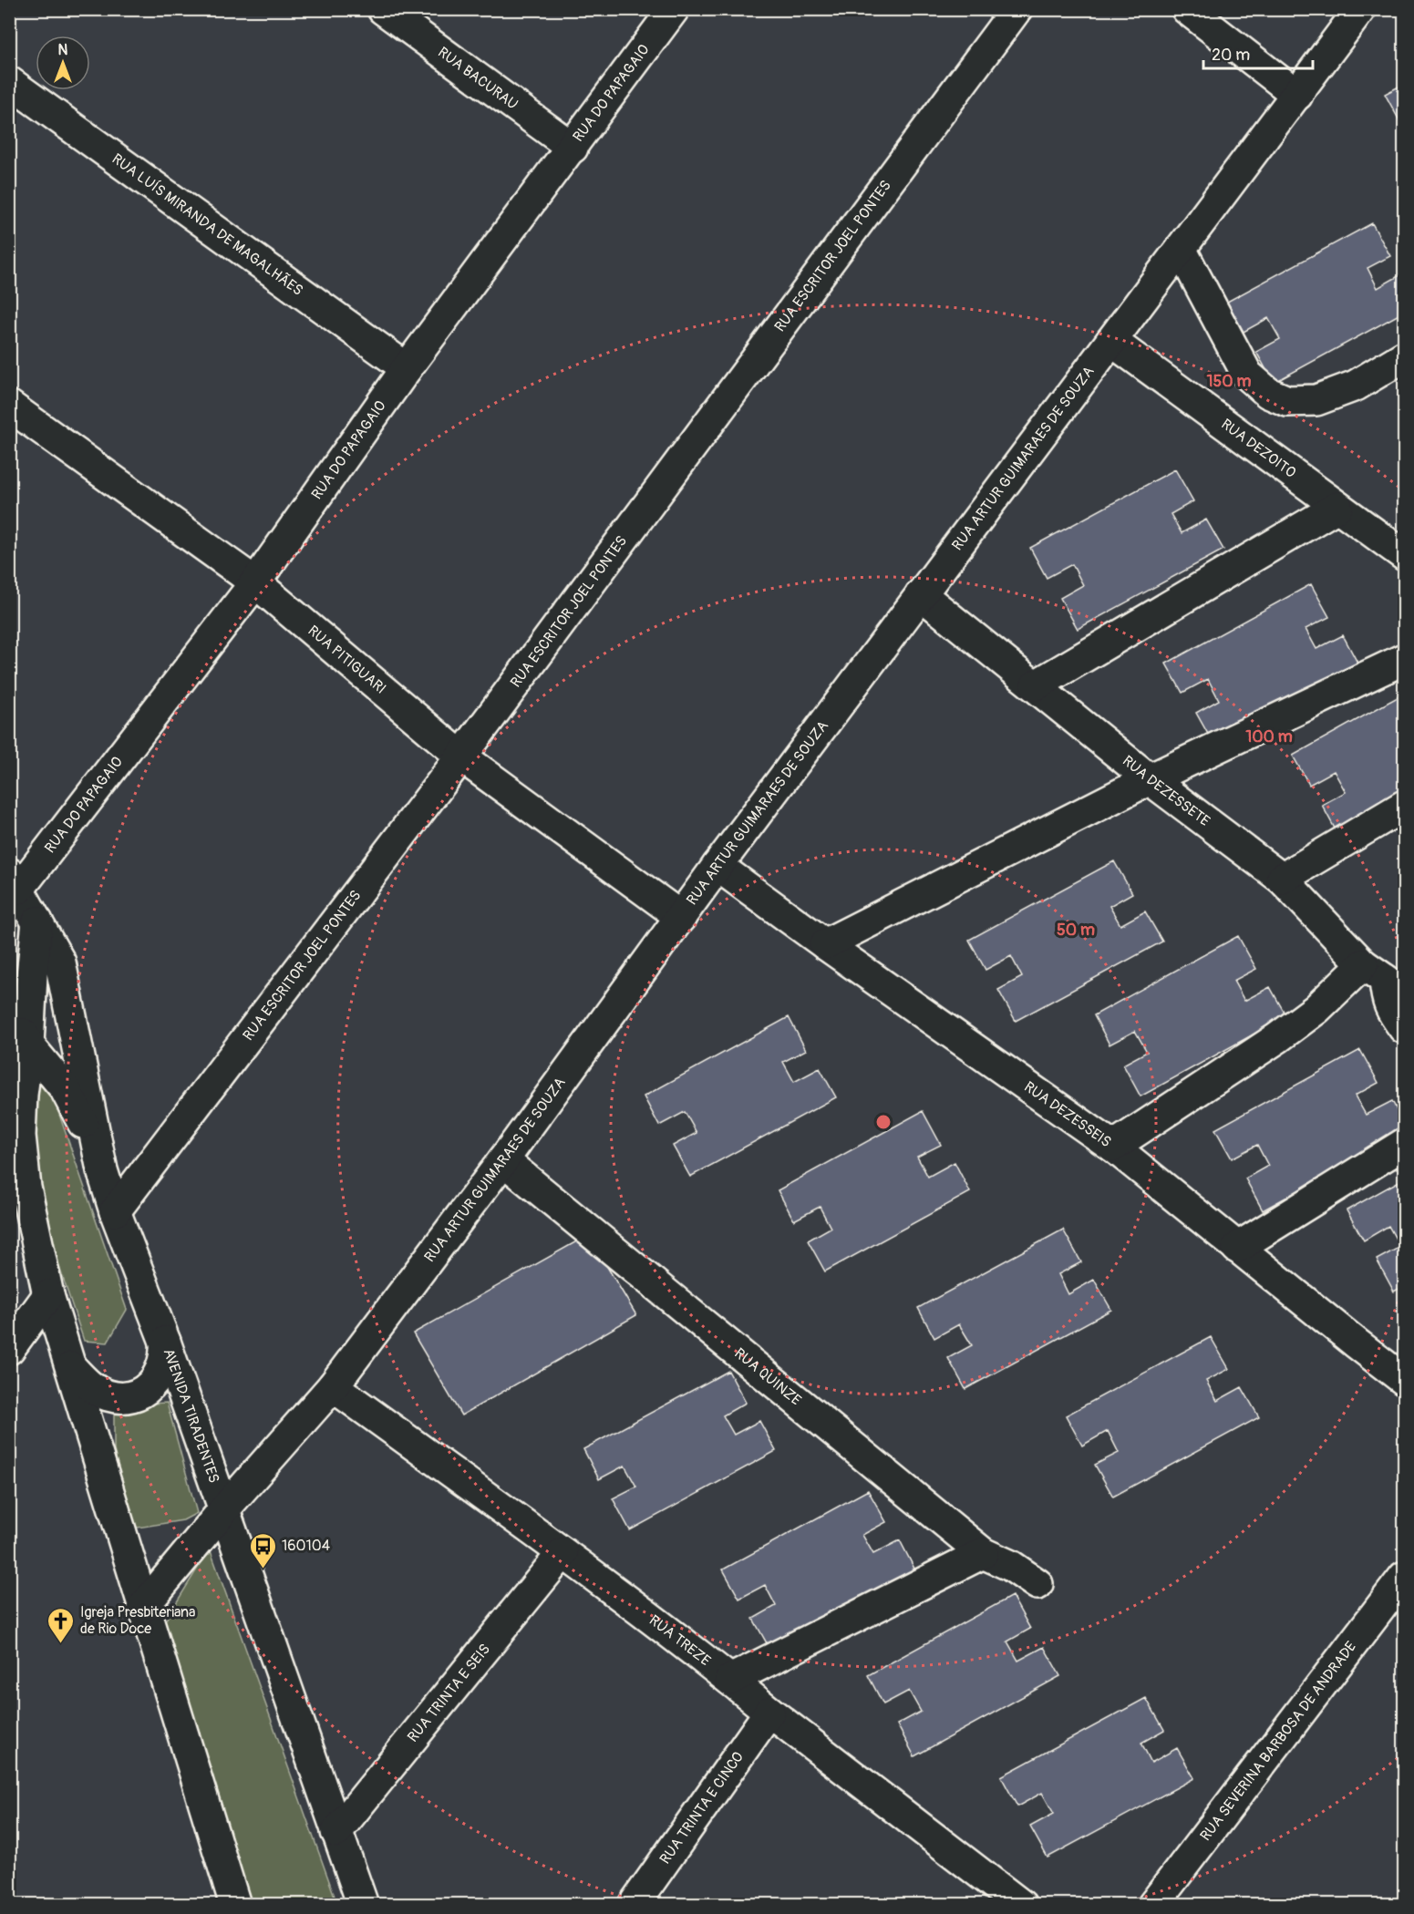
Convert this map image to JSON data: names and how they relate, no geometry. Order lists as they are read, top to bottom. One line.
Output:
{"streets":{"street":["RUA BACURAU","RUA DO PAPAGAIO","RUA LUÍS MIRANDA DE MAGALHÃES","RUA ESCRITOR JOEL PONTES","RUA DEZOITO","RUA ARTUR GUIMARAES DE SOUZA","RUA PITIGUARI","RUA DEZESSETE","RUA DEZESSEIS","RUA QUINZE","AVENIDA TIRADENTES","RUA TREZE","RUA TRINTA E SEIS","RUA SEVERINA BARBOSA DE ANDRADE","RUA TRINTA E CINCO"]},"crossings":[["RUA BACURAU","RUA DO PAPAGAIO"],["RUA DO PAPAGAIO","RUA LUÍS MIRANDA DE MAGALHÃES"],["RUA DO PAPAGAIO","RUA PITIGUARI"],["RUA DO PAPAGAIO","AVENIDA TIRADENTES"],["RUA ESCRITOR JOEL PONTES","RUA PITIGUARI"],["RUA ESCRITOR JOEL PONTES","AVENIDA TIRADENTES"],["RUA DEZOITO","RUA ARTUR GUIMARAES DE SOUZA"],["RUA ARTUR GUIMARAES DE SOUZA","RUA PITIGUARI"],["RUA ARTUR GUIMARAES DE SOUZA","RUA DEZESSETE"],["RUA ARTUR GUIMARAES DE SOUZA","RUA DEZESSEIS"],["RUA ARTUR GUIMARAES DE SOUZA","RUA QUINZE"],["RUA ARTUR GUIMARAES DE SOUZA","AVENIDA TIRADENTES"],["RUA ARTUR GUIMARAES DE SOUZA","RUA TREZE"],["AVENIDA TIRADENTES","RUA TRINTA E SEIS"],["RUA TREZE","RUA TRINTA E SEIS"],["RUA TREZE","RUA TRINTA E CINCO"]],"places":{"bus stop":["160104"],"church":["Igreja Presbiteriana de Rio Doce"]},"scale_bar":"20 m","north":"top","rings":["150 m","100 m","50 m"]}
